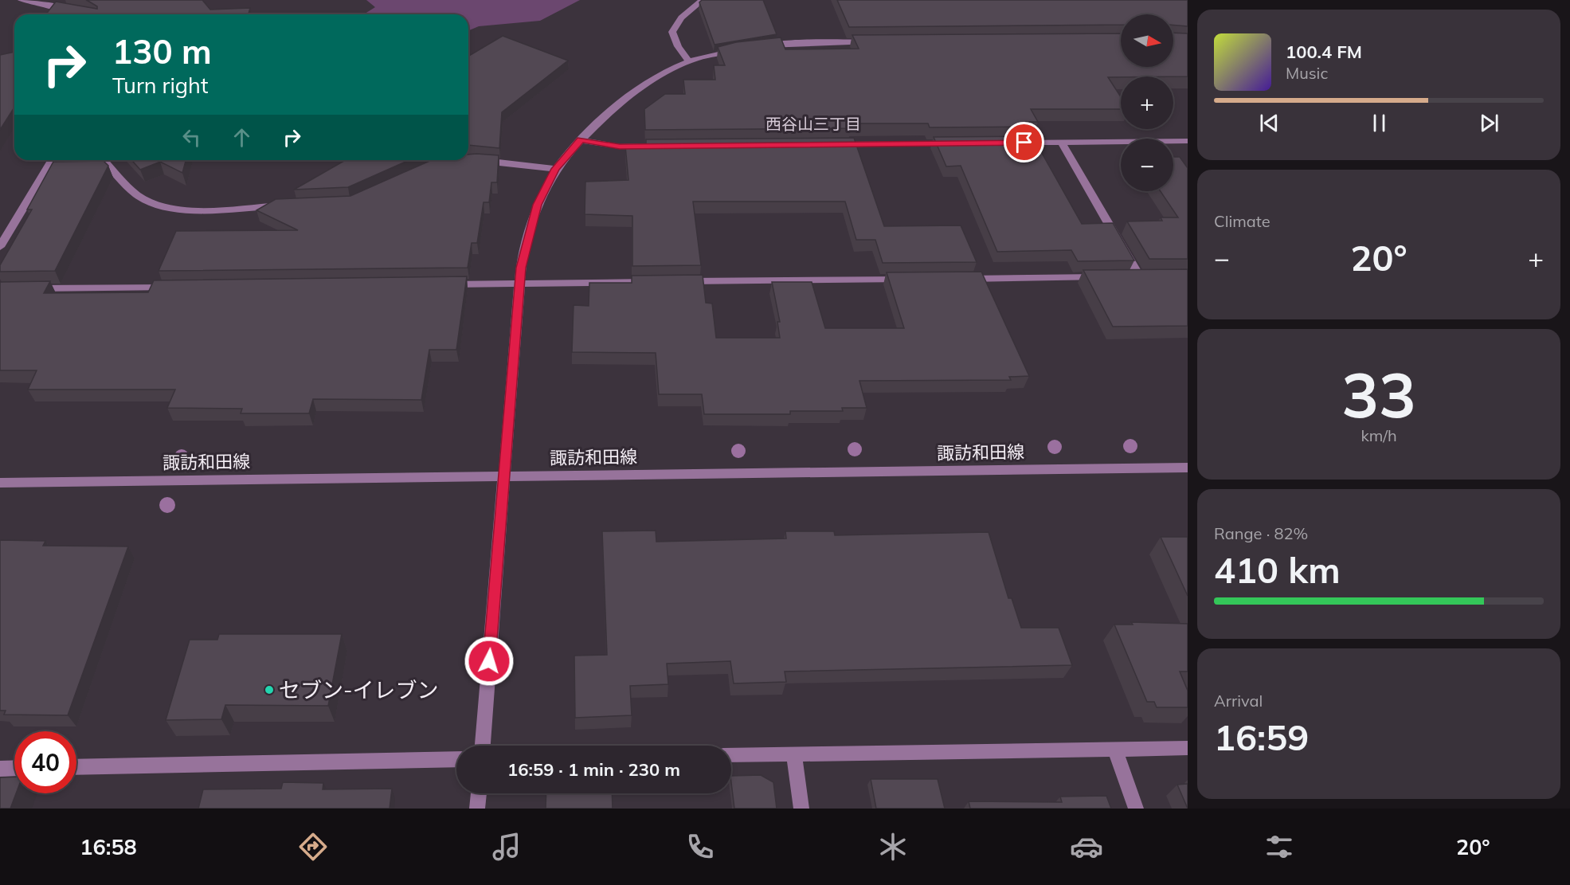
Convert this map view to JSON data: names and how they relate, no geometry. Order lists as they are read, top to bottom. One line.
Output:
{"streets":{"street":["諏訪和田線"]},"districts":["西谷山三丁目"],"places":["セブン-イレブン"],"north":"right","page":{"map_buttons":["+","−"],"turn":["130 m","Turn right"],"song":["100.4 FM","Music"],"tile":["Climate",["33","km/h"],["Range · 82%","410 km"],["Arrival","16:59"]],"heat":["−","20°","+"],"limit":"40","trip":"16:59 · 1 min · 230 m","tabs":["16:58","20°"]}}
